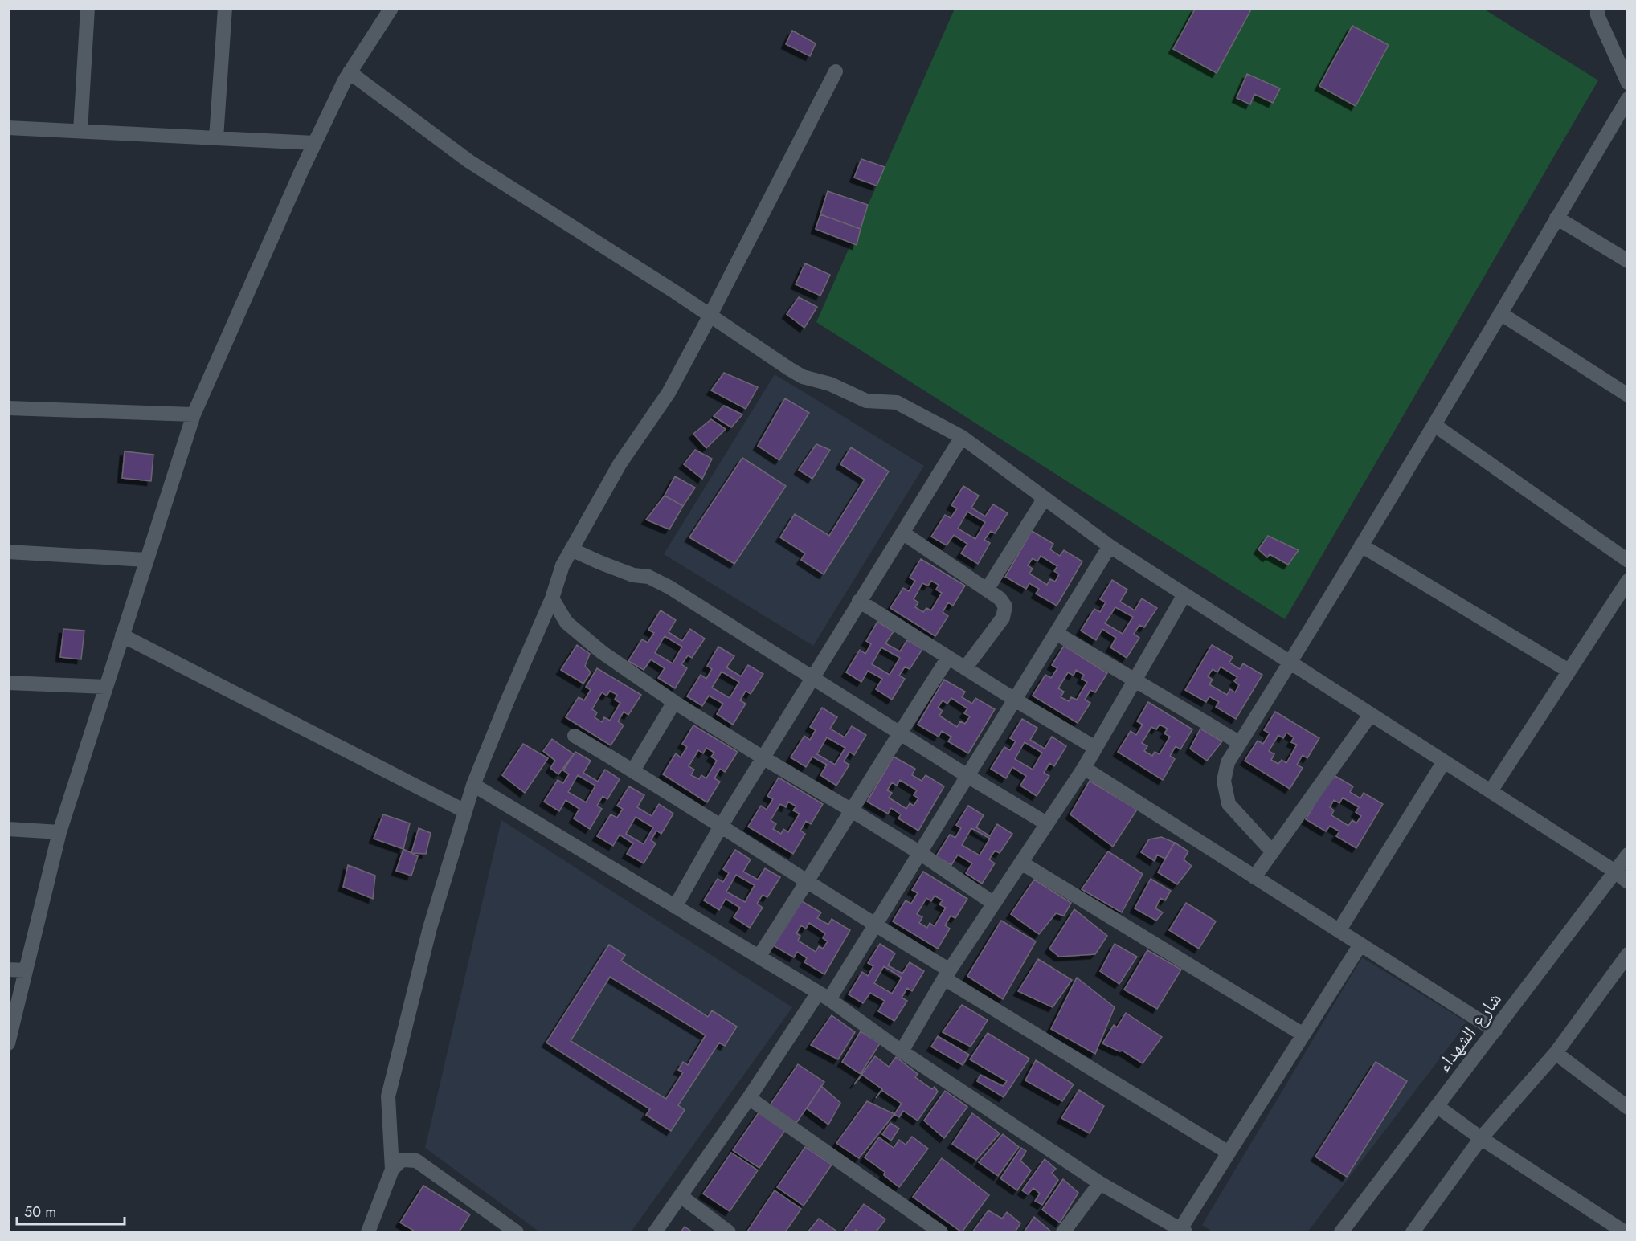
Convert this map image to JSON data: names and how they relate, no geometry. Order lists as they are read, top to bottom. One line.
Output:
{"streets":{"street":["شارع الشهداء"]},"scale_bar":"50 m"}
